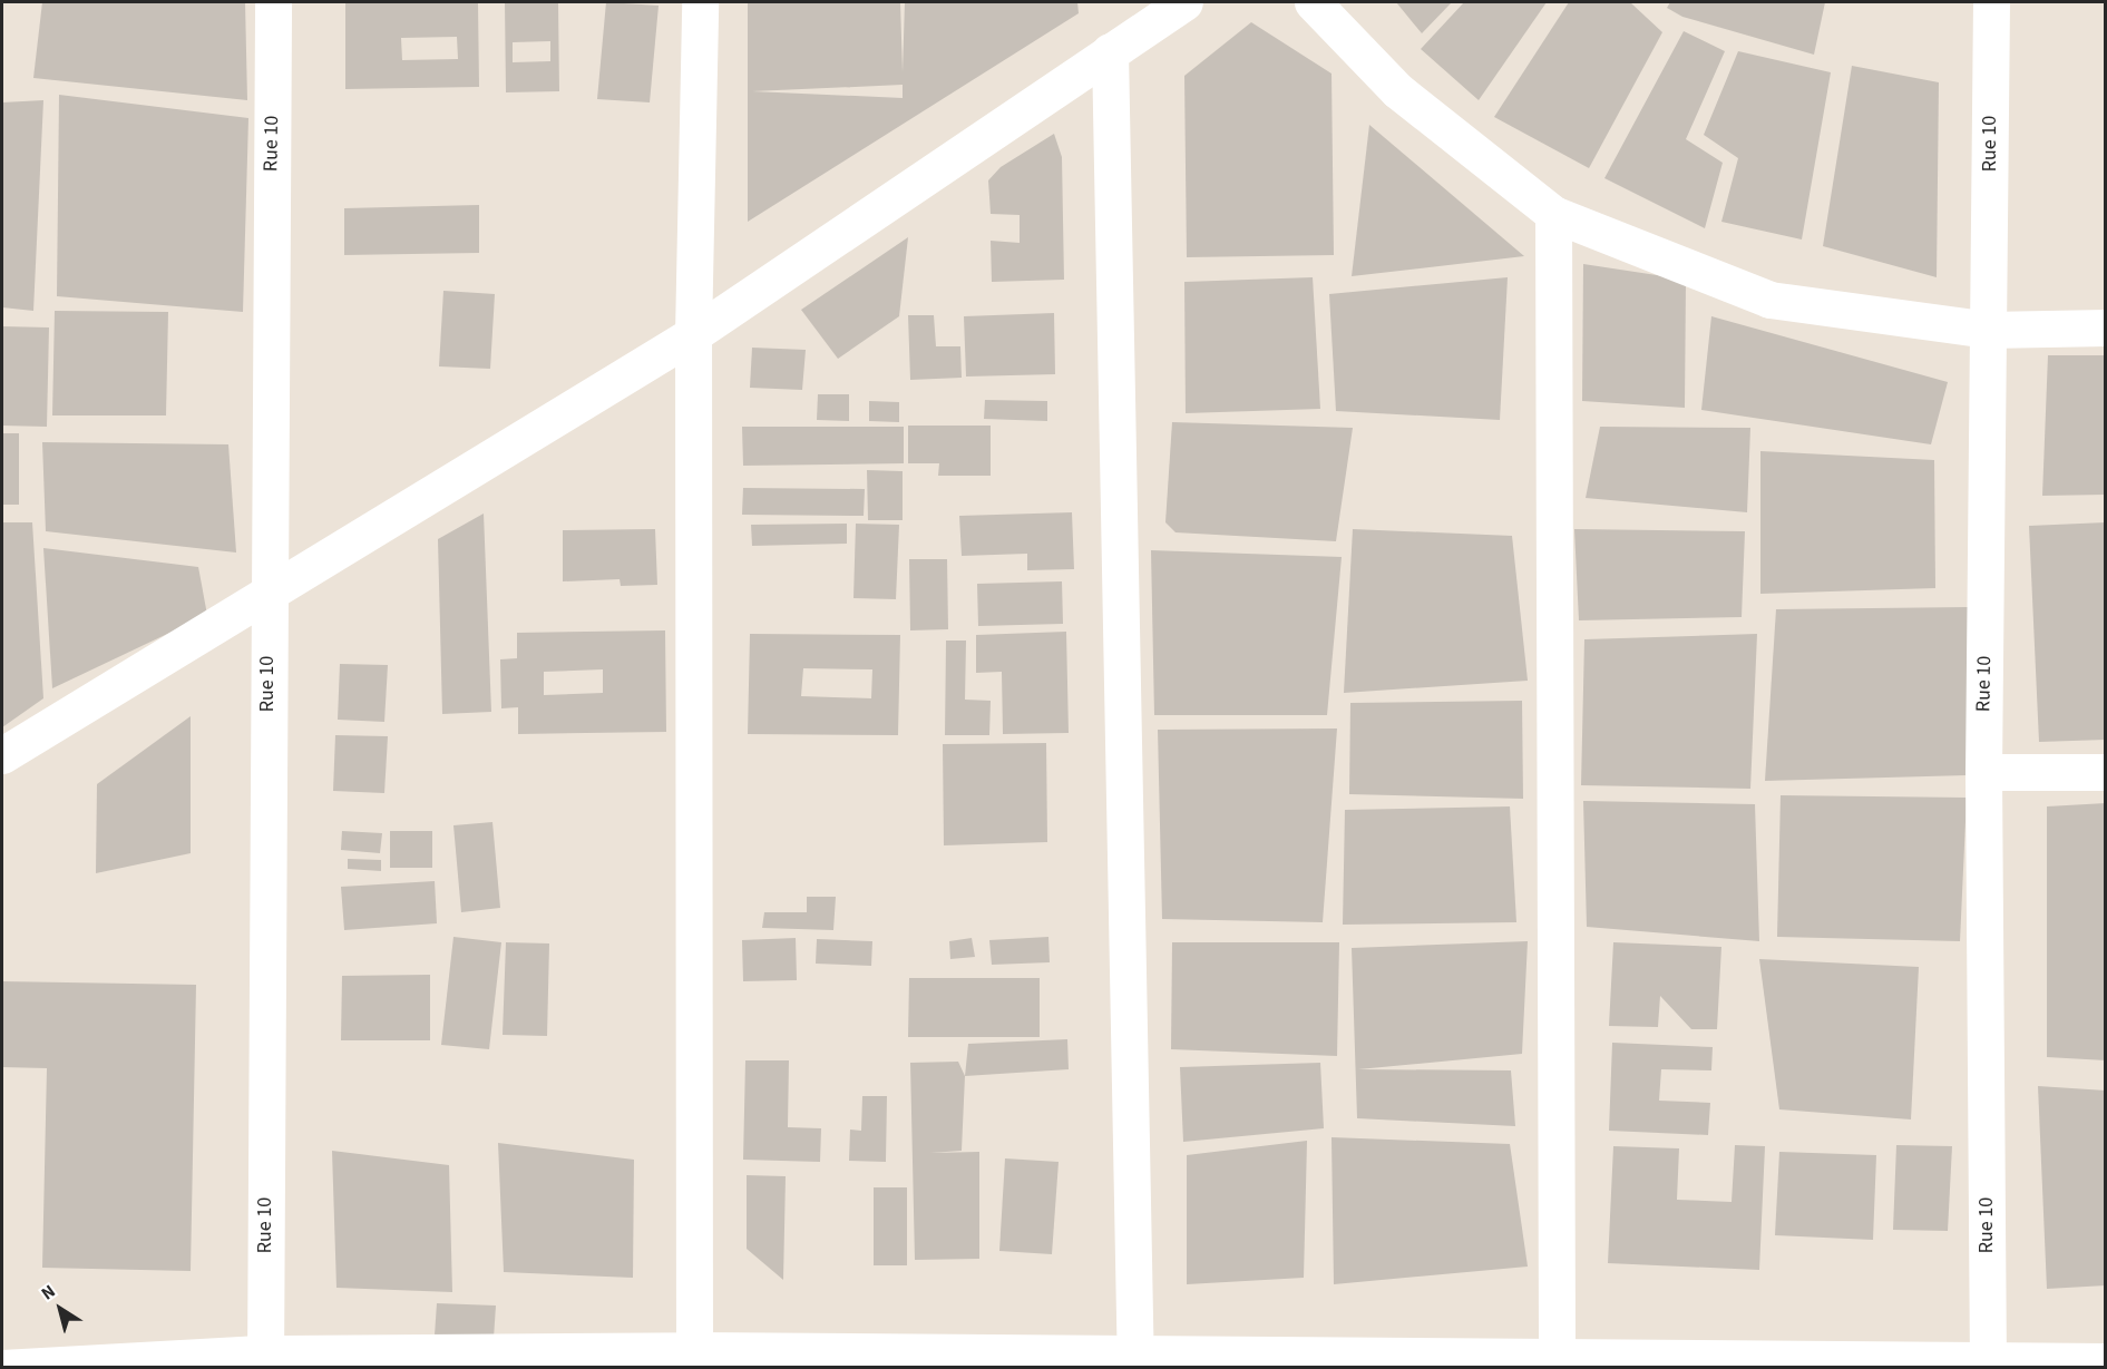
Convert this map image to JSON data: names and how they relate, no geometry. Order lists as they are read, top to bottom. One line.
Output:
{"streets":{"street":["Rue 10"]},"north":"top left"}
